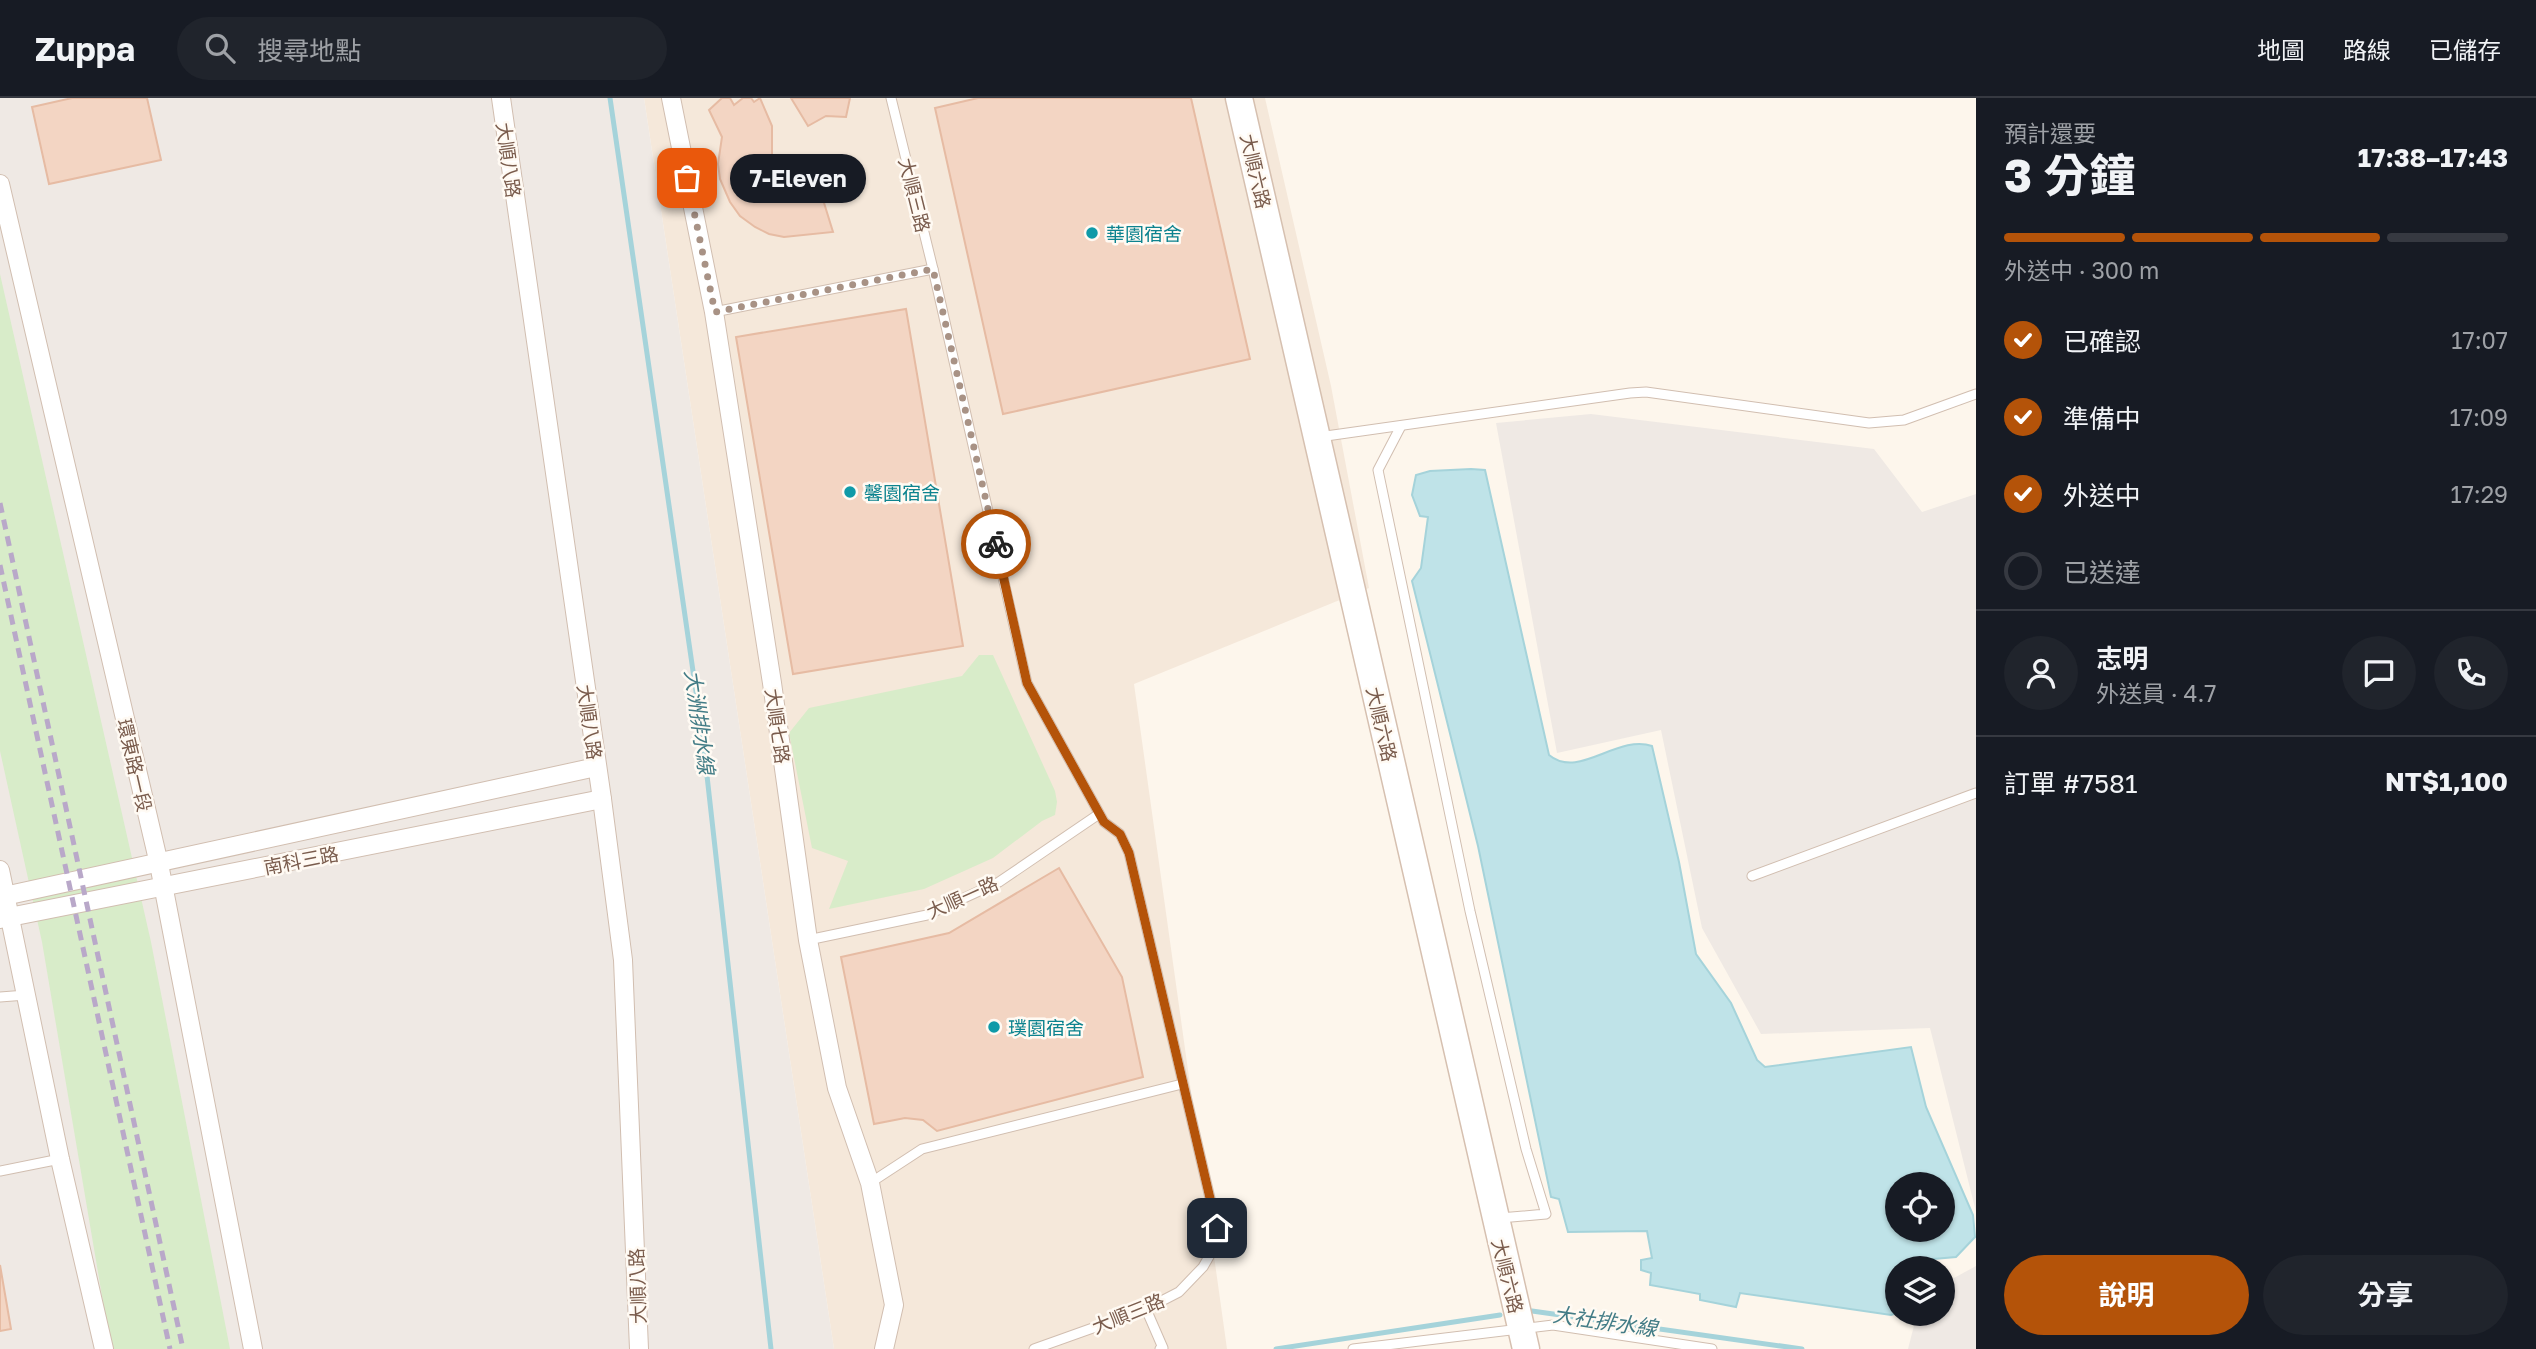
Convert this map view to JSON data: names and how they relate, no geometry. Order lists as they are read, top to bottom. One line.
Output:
{"streets":{"street":["大順八路","大順六路","大順七路","環東路一段","南科三路"],"lane":["大順三路","大順一路"]},"crossings":[["大順八路","南科三路"],["大順三路","大順一路"],["大順七路","大順一路"],["環東路一段","南科三路"]],"water":["大洲排水線","大社排水線"],"places":["7-Eleven","華園宿舍","馨園宿舍","璞園宿舍"],"page":{"header":"Zuppa","search":"搜尋地點","nav":["地圖","路線","已儲存"],"heading":["3 分鐘","預計還要","17:38–17:43"],"panel":["志明","外送員 · 4.7","訂單 #7581","NT$1,100"],"bubble":"7-Eleven","bar":"外送中 · 300 m","list":[["已確認","17:07"],["準備中","17:09"],["外送中","17:29"],"已送達"],"buttons":["說明","分享"]}}
